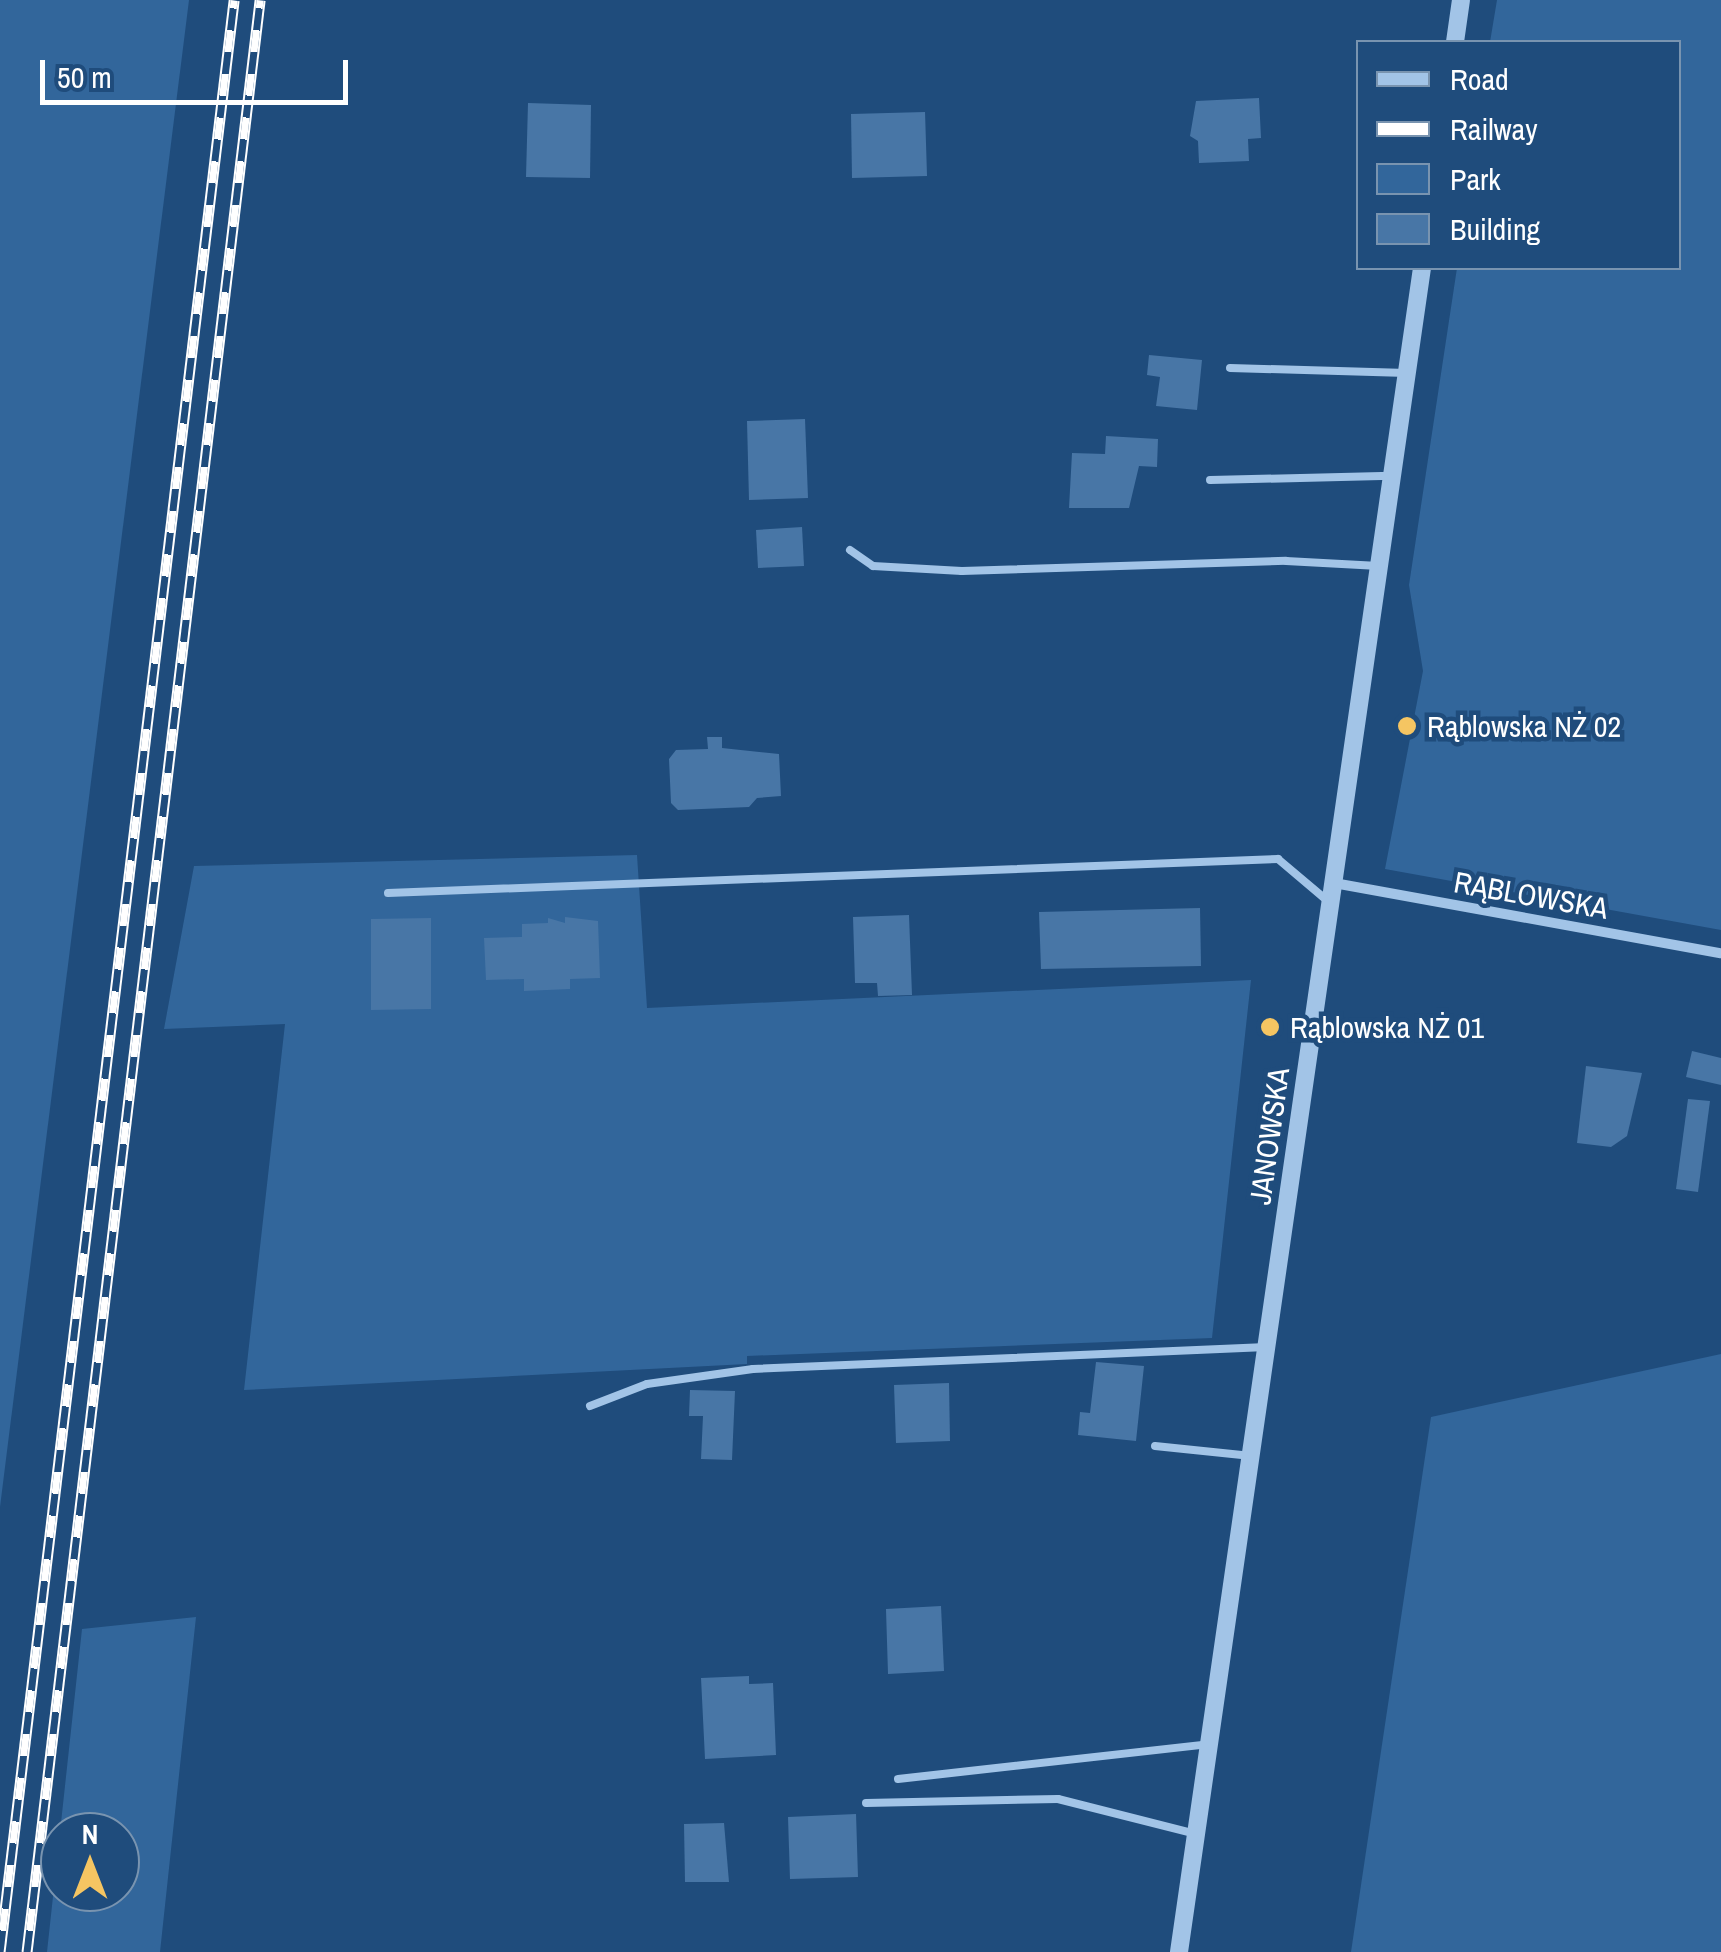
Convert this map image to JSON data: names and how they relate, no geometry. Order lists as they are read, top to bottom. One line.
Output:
{"streets":{"street":["RĄBLOWSKA","JANOWSKA"]},"crossings":[["RĄBLOWSKA","JANOWSKA"]],"places":["Rąblowska NŻ 02","Rąblowska NŻ 01"],"legend":["Road","Railway","Park","Building"],"scale_bar":"50 m","north":"top"}
